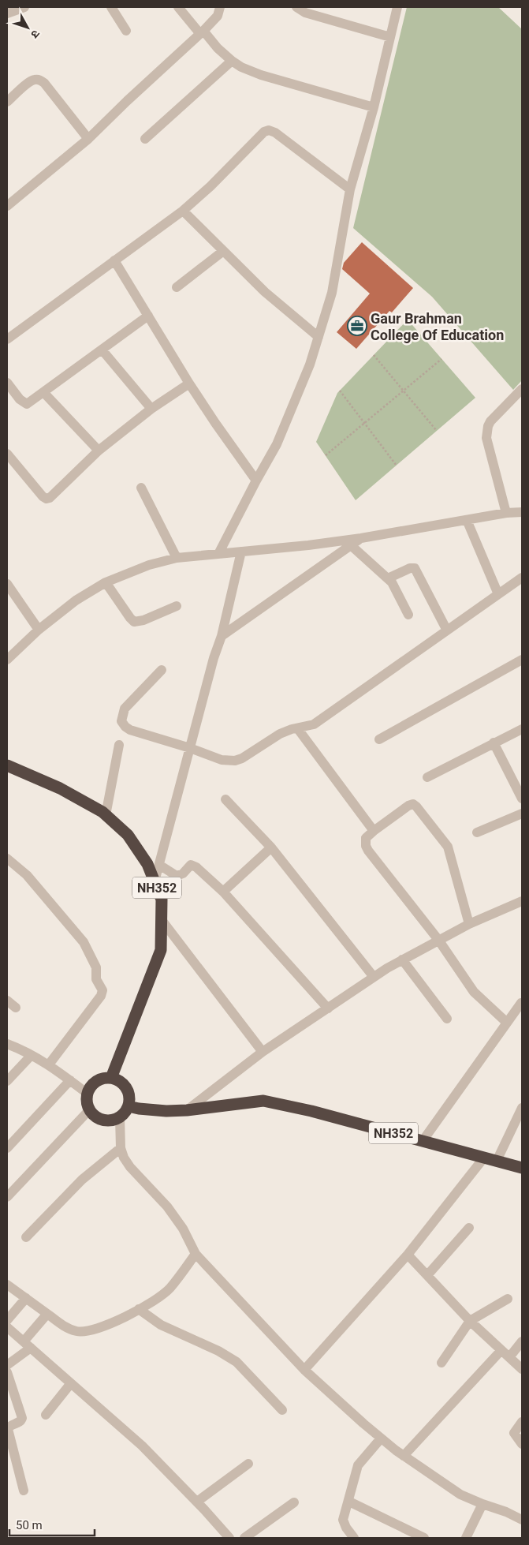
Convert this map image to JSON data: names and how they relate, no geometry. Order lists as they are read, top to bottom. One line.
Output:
{"streets":{"highway":["NH352"]},"places":{"office":["Gaur Brahman College Of Education"]},"scale_bar":"50 m","north":"bottom right"}
